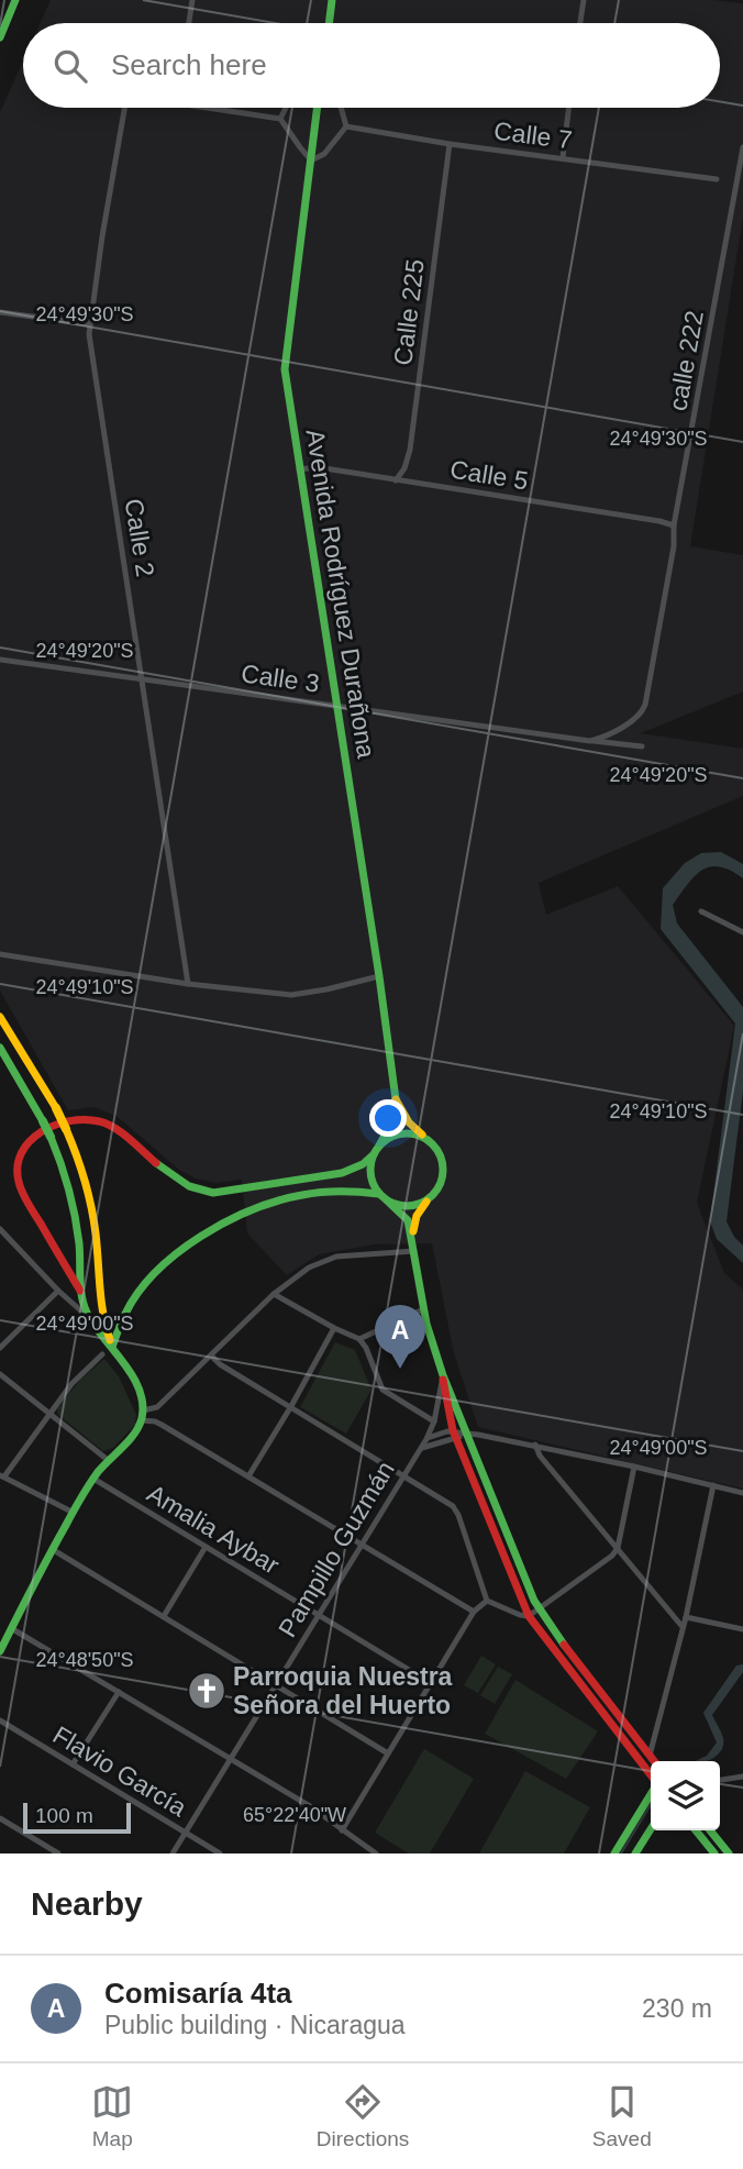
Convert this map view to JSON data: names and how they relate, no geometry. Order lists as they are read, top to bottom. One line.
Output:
{"streets":{"main road":["Avenida Rodríguez Durañona"],"street":["Calle 7","Calle 225","calle 222","Calle 5","Calle 2","Calle 3","Amalia Aybar","Pampillo Guzmán","Flavio García"]},"crossings":[["Calle 7","Calle 225"],["Calle 225","Calle 5"],["calle 222","Calle 5"],["calle 222","Calle 3"],["Calle 5","Avenida Rodríguez Durañona"],["Calle 2","Calle 3"],["Avenida Rodríguez Durañona","Calle 3"],["Amalia Aybar","Pampillo Guzmán"],["Pampillo Guzmán","Flavio García"]],"places":{"church":["Parroquia Nuestra Señora del Huerto"]},"scale_bar":"100 m","page":{"search":"Search here","pins":"A","scale":"100 m","heading":"Nearby","list":[{"mark":"A","name":"Comisaría 4ta","note":"Public building · Nicaragua","value":"230 m"}],"nav":["Map","Directions","Saved"]},"coordinates":["24°49'30\"S","24°49'20\"S","24°49'10\"S","24°49'00\"S","24°48'50\"S","65°22'40\"W"]}
